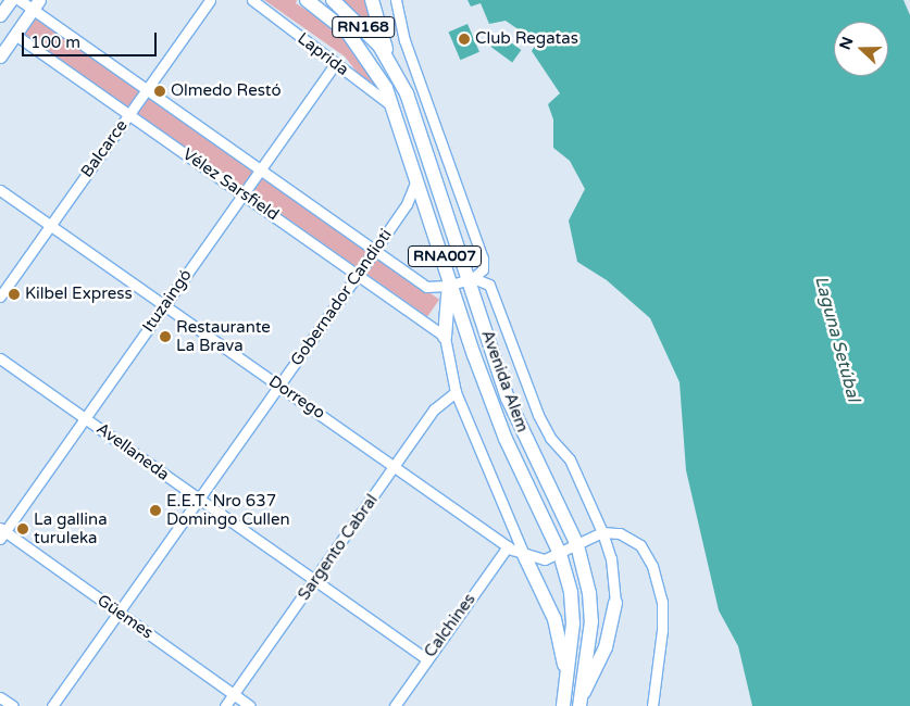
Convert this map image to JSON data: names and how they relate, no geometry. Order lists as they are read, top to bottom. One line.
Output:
{"streets":{"highway":["RN168","RNA007","Avenida Alem"],"street":["Laprida","Balcarce","Vélez Sarsfield","Gobernador Candioti","Ituzaingó","Dorrego","Avellaneda","Sargento Cabral","Güemes","Calchines"]},"crossings":[["RN168","Avenida Alem"],["Laprida","RNA007"],["Laprida","Ituzaingó"],["Laprida","Avenida Alem"],["Balcarce","Vélez Sarsfield"],["Balcarce","Dorrego"],["Vélez Sarsfield","Gobernador Candioti"],["Vélez Sarsfield","Ituzaingó"],["Vélez Sarsfield","Avenida Alem"],["RNA007","Avenida Alem"],["Gobernador Candioti","Avenida Alem"],["Gobernador Candioti","Dorrego"],["Gobernador Candioti","Avellaneda"],["Gobernador Candioti","Güemes"],["Ituzaingó","Dorrego"],["Ituzaingó","Avellaneda"],["Ituzaingó","Güemes"],["Avenida Alem","Dorrego"],["Dorrego","Sargento Cabral"],["Dorrego","Calchines"],["Avellaneda","Sargento Cabral"],["Avellaneda","Calchines"],["Sargento Cabral","Güemes"]],"water":["Laguna Setúbal"],"places":["Club Regatas","Olmedo Restó","Kilbel Express","Restaurante La Brava","E.E.T. Nro 637 Domingo Cullen","La gallina turuleka"],"scale_bar":"100 m","north":"left"}
